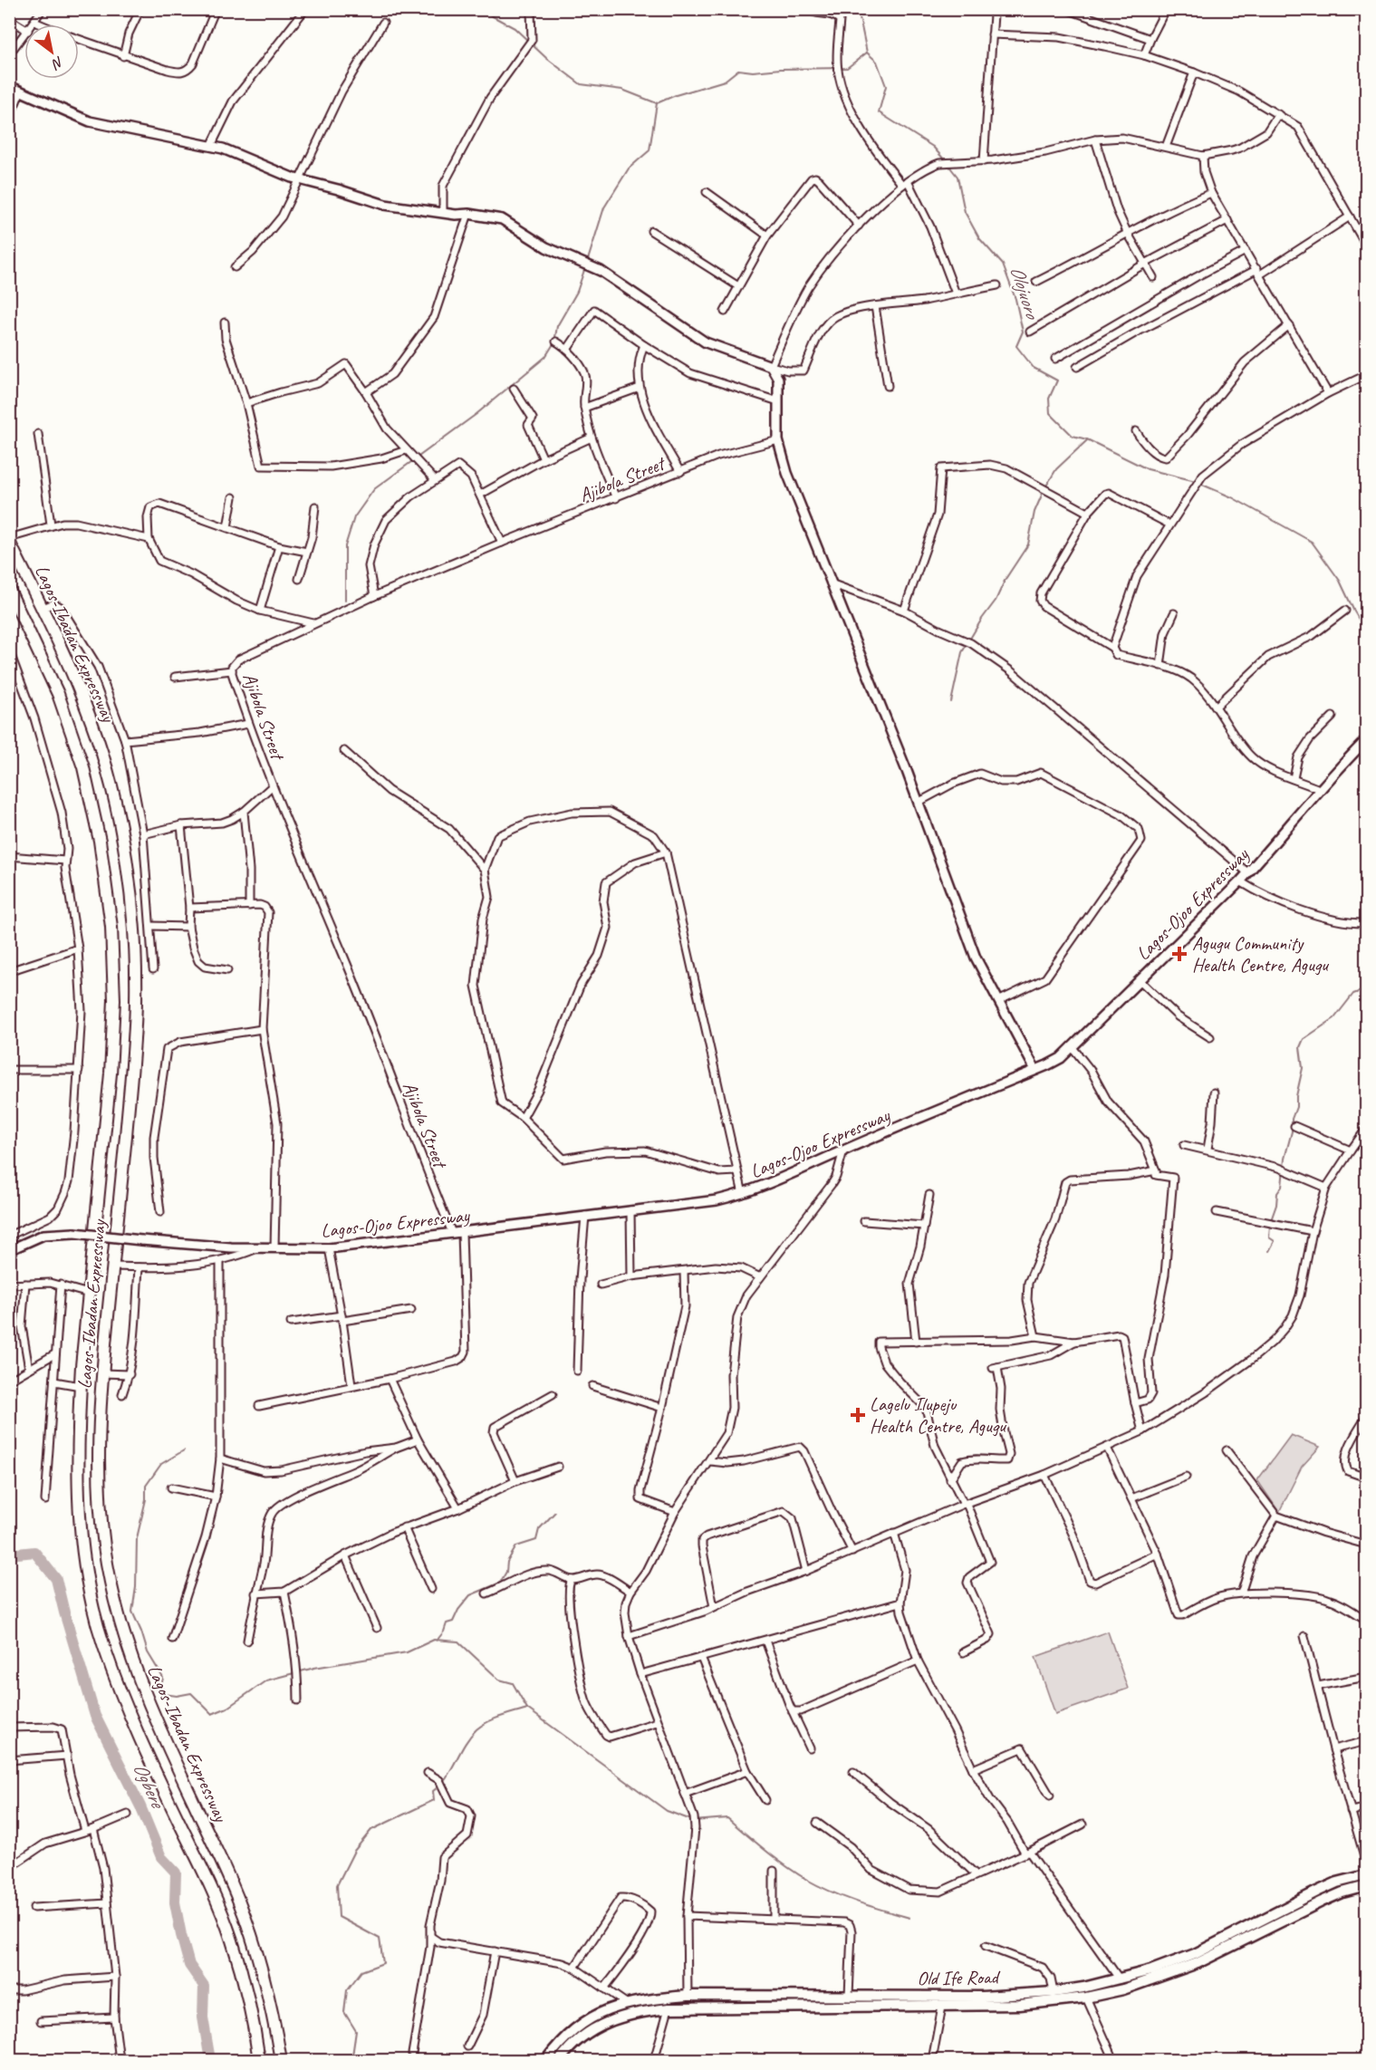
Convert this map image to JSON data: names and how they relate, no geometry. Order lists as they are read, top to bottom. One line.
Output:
{"streets":{"highway":["Lagos-Ibadan Expressway"],"main road":["Old Ife Road"],"street":["Ajibola Street","Lagos-Ojoo Expressway"]},"crossings":[["Ajibola Street","Lagos-Ojoo Expressway"]],"water":["Olojuoro","Ogbere"],"places":{"health":["Agugu Community Health Centre, Agugu","Lagelu Ilupeju Health Centre, Agugu"]},"north":"bottom right"}
